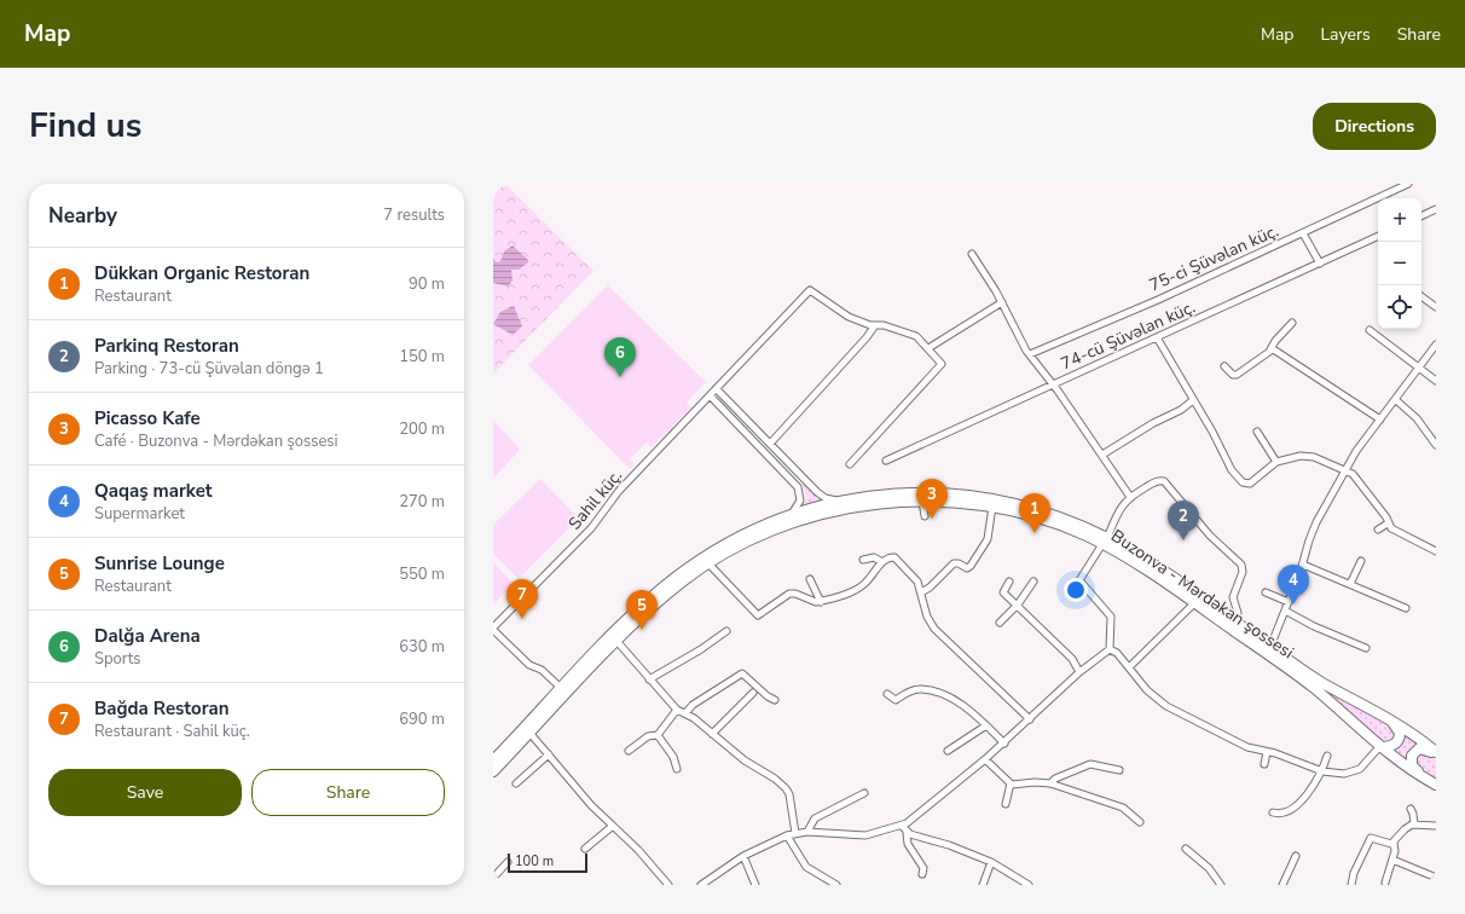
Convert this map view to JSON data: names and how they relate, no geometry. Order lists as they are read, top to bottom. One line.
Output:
{"streets":{"main road":["Buzonva - Mərdəkan şossesi"],"street":["75-ci Şüvəlan küç.","74-cü Şüvəlan küç.","Sahil küç."]},"scale_bar":"100 m","page":{"header":"Map","nav":["Map","Layers","Share"],"title":"Find us","buttons":["Directions",["Save","Share"]],"heading":["Nearby","7 results"],"map_buttons":["+","−"],"list":[{"mark":"1","name":"Dükkan Organic Restoran","note":"Restaurant","value":"90 m"},{"mark":"2","name":"Parkinq Restoran","note":"Parking · 73-cü Şüvəlan döngə 1","value":"150 m"},{"mark":"3","name":"Picasso Kafe","note":"Café · Buzonva - Mərdəkan şossesi","value":"200 m"},{"mark":"4","name":"Qaqaş market","note":"Supermarket","value":"270 m"},{"mark":"5","name":"Sunrise Lounge","note":"Restaurant","value":"550 m"},{"mark":"6","name":"Dalğa Arena","note":"Sports","value":"630 m"},{"mark":"7","name":"Bağda Restoran","note":"Restaurant · Sahil küç.","value":"690 m"}],"pins":["6","3","1","2","4","7","5"],"scale":"100 m"}}
